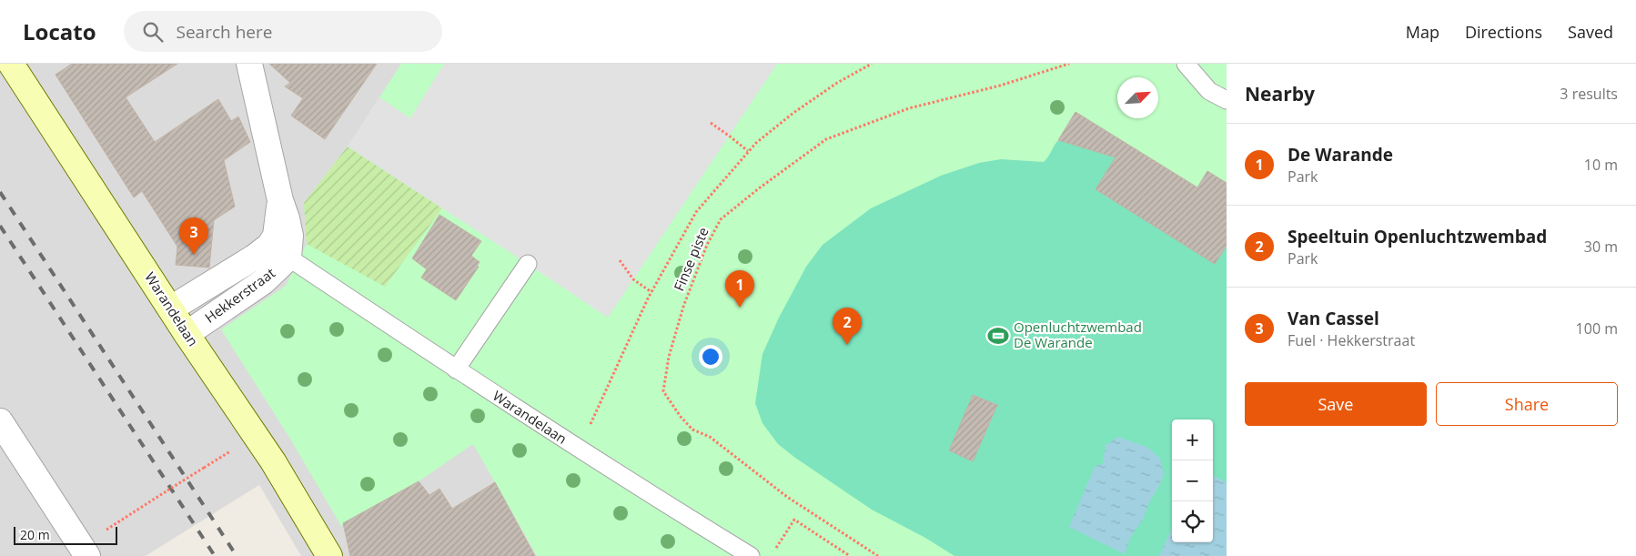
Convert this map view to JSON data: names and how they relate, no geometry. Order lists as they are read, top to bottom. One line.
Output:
{"streets":{"main road":["Warandelaan"],"street":["Hekkerstraat"],"path":["Finse piste"]},"crossings":[["Hekkerstraat","Warandelaan"]],"places":{"sports":["Openluchtzwembad De Warande"]},"scale_bar":"20 m","north":"top right","page":{"header":"Locato","search":"Search here","nav":["Map","Directions","Saved"],"heading":["Nearby","3 results"],"list":[{"mark":"1","name":"De Warande","note":"Park","value":"10 m"},{"mark":"2","name":"Speeltuin Openluchtzwembad","note":"Park","value":"30 m"},{"mark":"3","name":"Van Cassel","note":"Fuel · Hekkerstraat","value":"100 m"}],"pins":["3","1","2"],"buttons":["Save","Share"],"map_buttons":["+","−"],"scale":"20 m"}}
